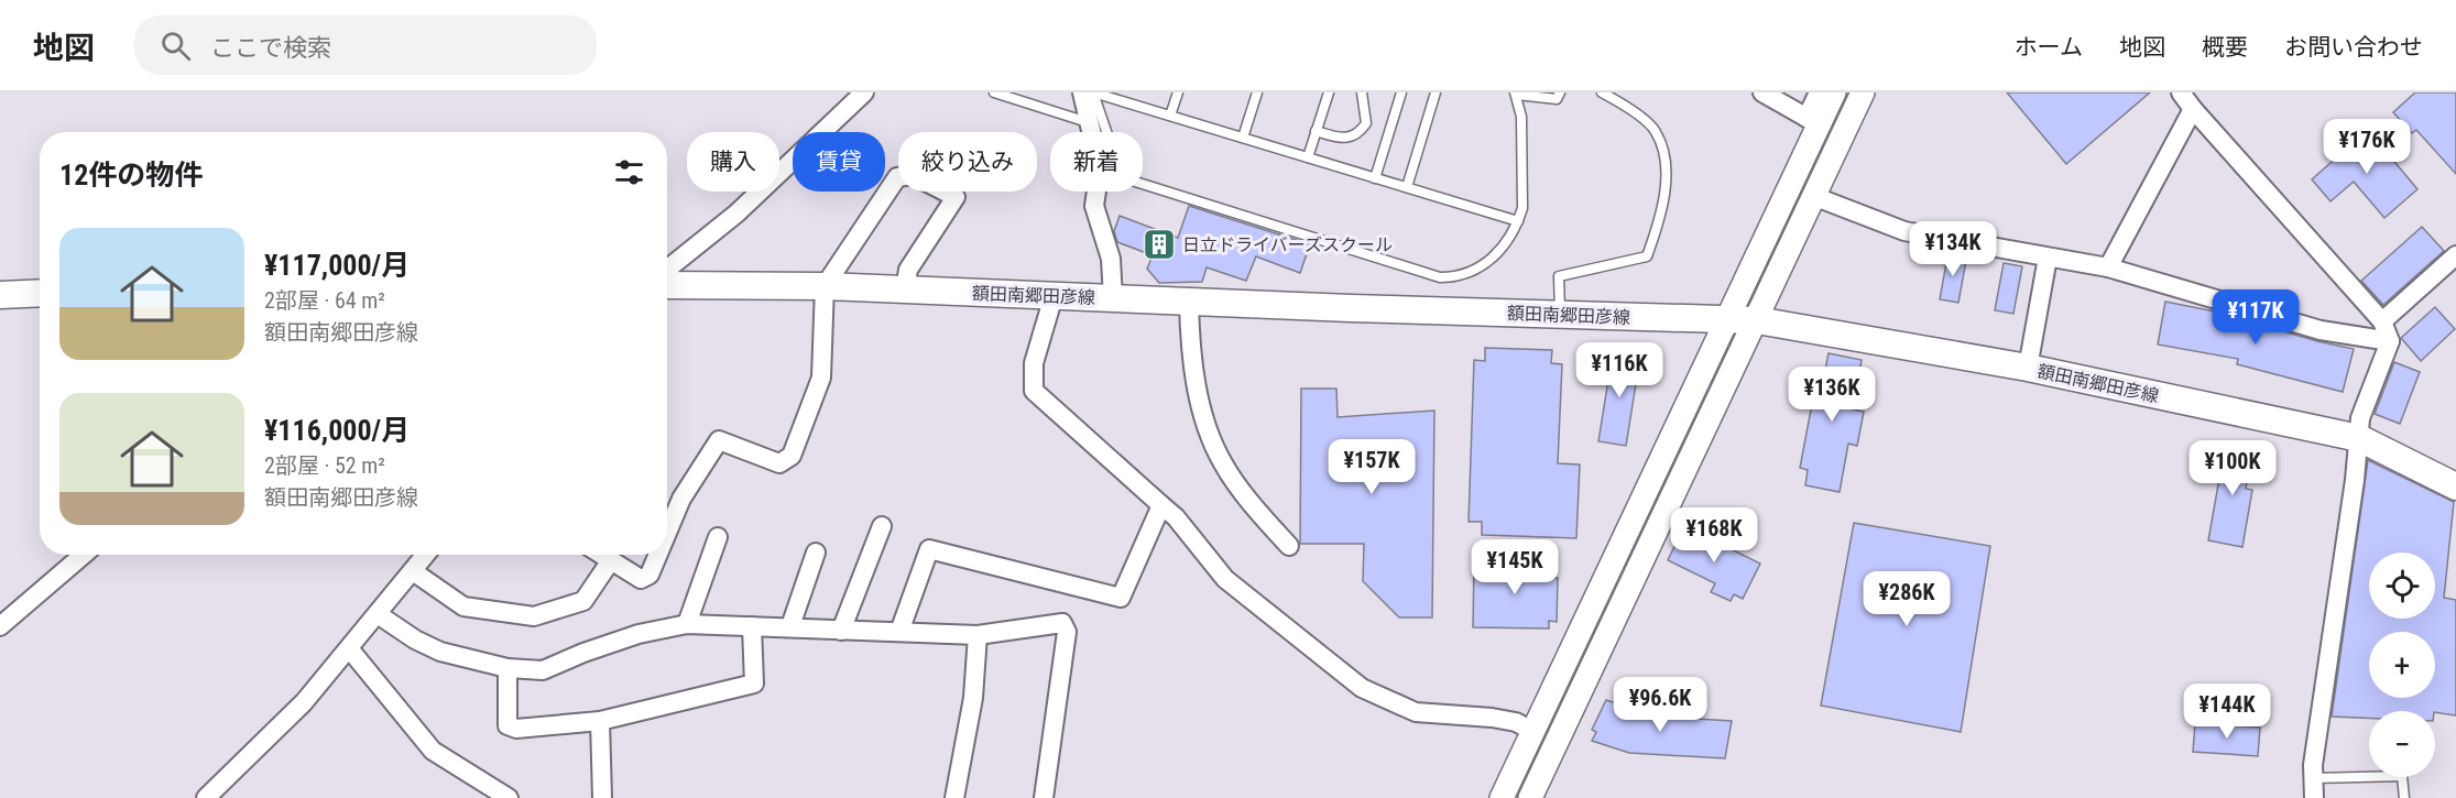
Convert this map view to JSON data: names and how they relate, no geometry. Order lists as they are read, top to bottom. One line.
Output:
{"streets":{"main road":["額田南郷田彦線"]},"places":{"building":["日立ドライバーズスクール"]},"page":{"header":"地図","search":"ここで検索","nav":["ホーム","地図","概要","お問い合わせ"],"price":["¥176K","¥134K","¥117K","¥116K","¥136K","¥157K","¥100K","¥168K","¥145K","¥286K","¥96.6K","¥144K"],"chip":["購入","賃貸","絞り込み","新着"],"heading":"12件の物件","list":[{"name":"¥117,000/月","note":"2部屋 · 64 m² · 額田南郷田彦線"},{"name":"¥116,000/月","note":"2部屋 · 52 m² · 額田南郷田彦線"}],"map_buttons":["+","−"]}}
